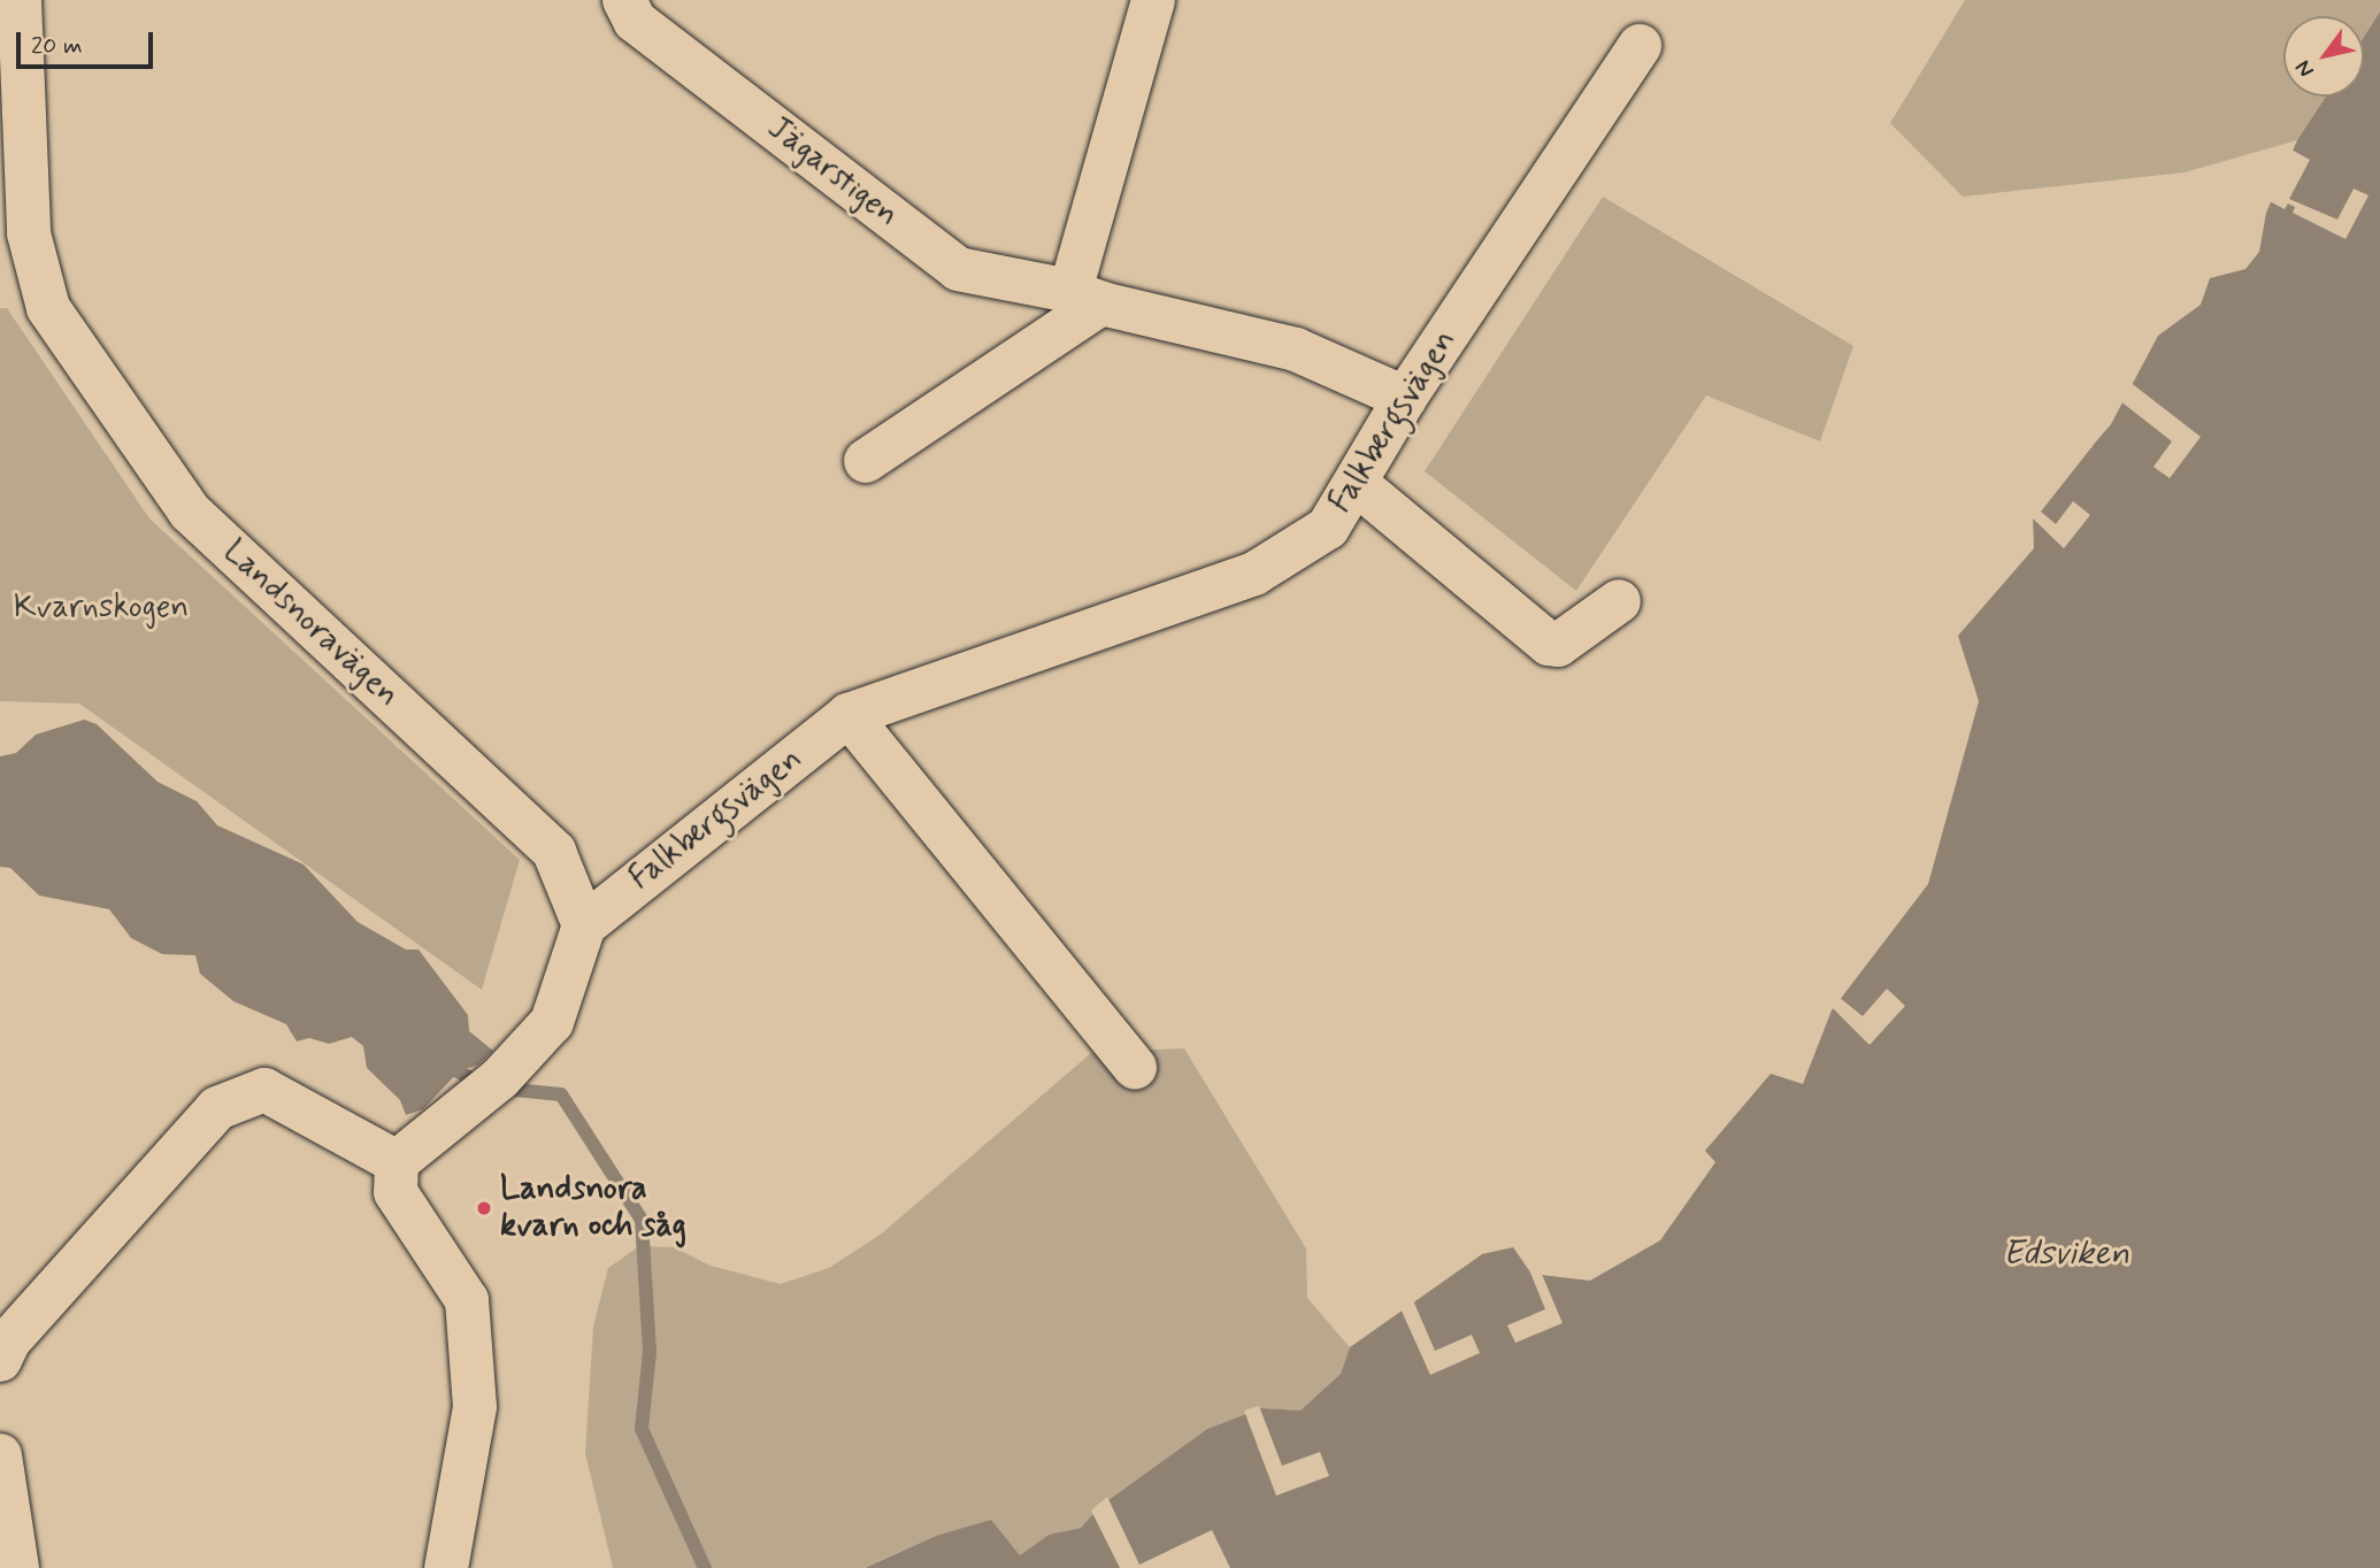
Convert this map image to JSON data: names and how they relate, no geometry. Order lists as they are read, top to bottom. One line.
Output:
{"streets":{"street":["Jägarstigen","Falkbergsvägen","Landsnoravägen"]},"crossings":[["Jägarstigen","Falkbergsvägen"],["Falkbergsvägen","Landsnoravägen"]],"water":["Edsviken"],"parks":["Kvarnskogen"],"places":["Landsnora kvarn och såg"],"scale_bar":"20 m","north":"bottom left"}
